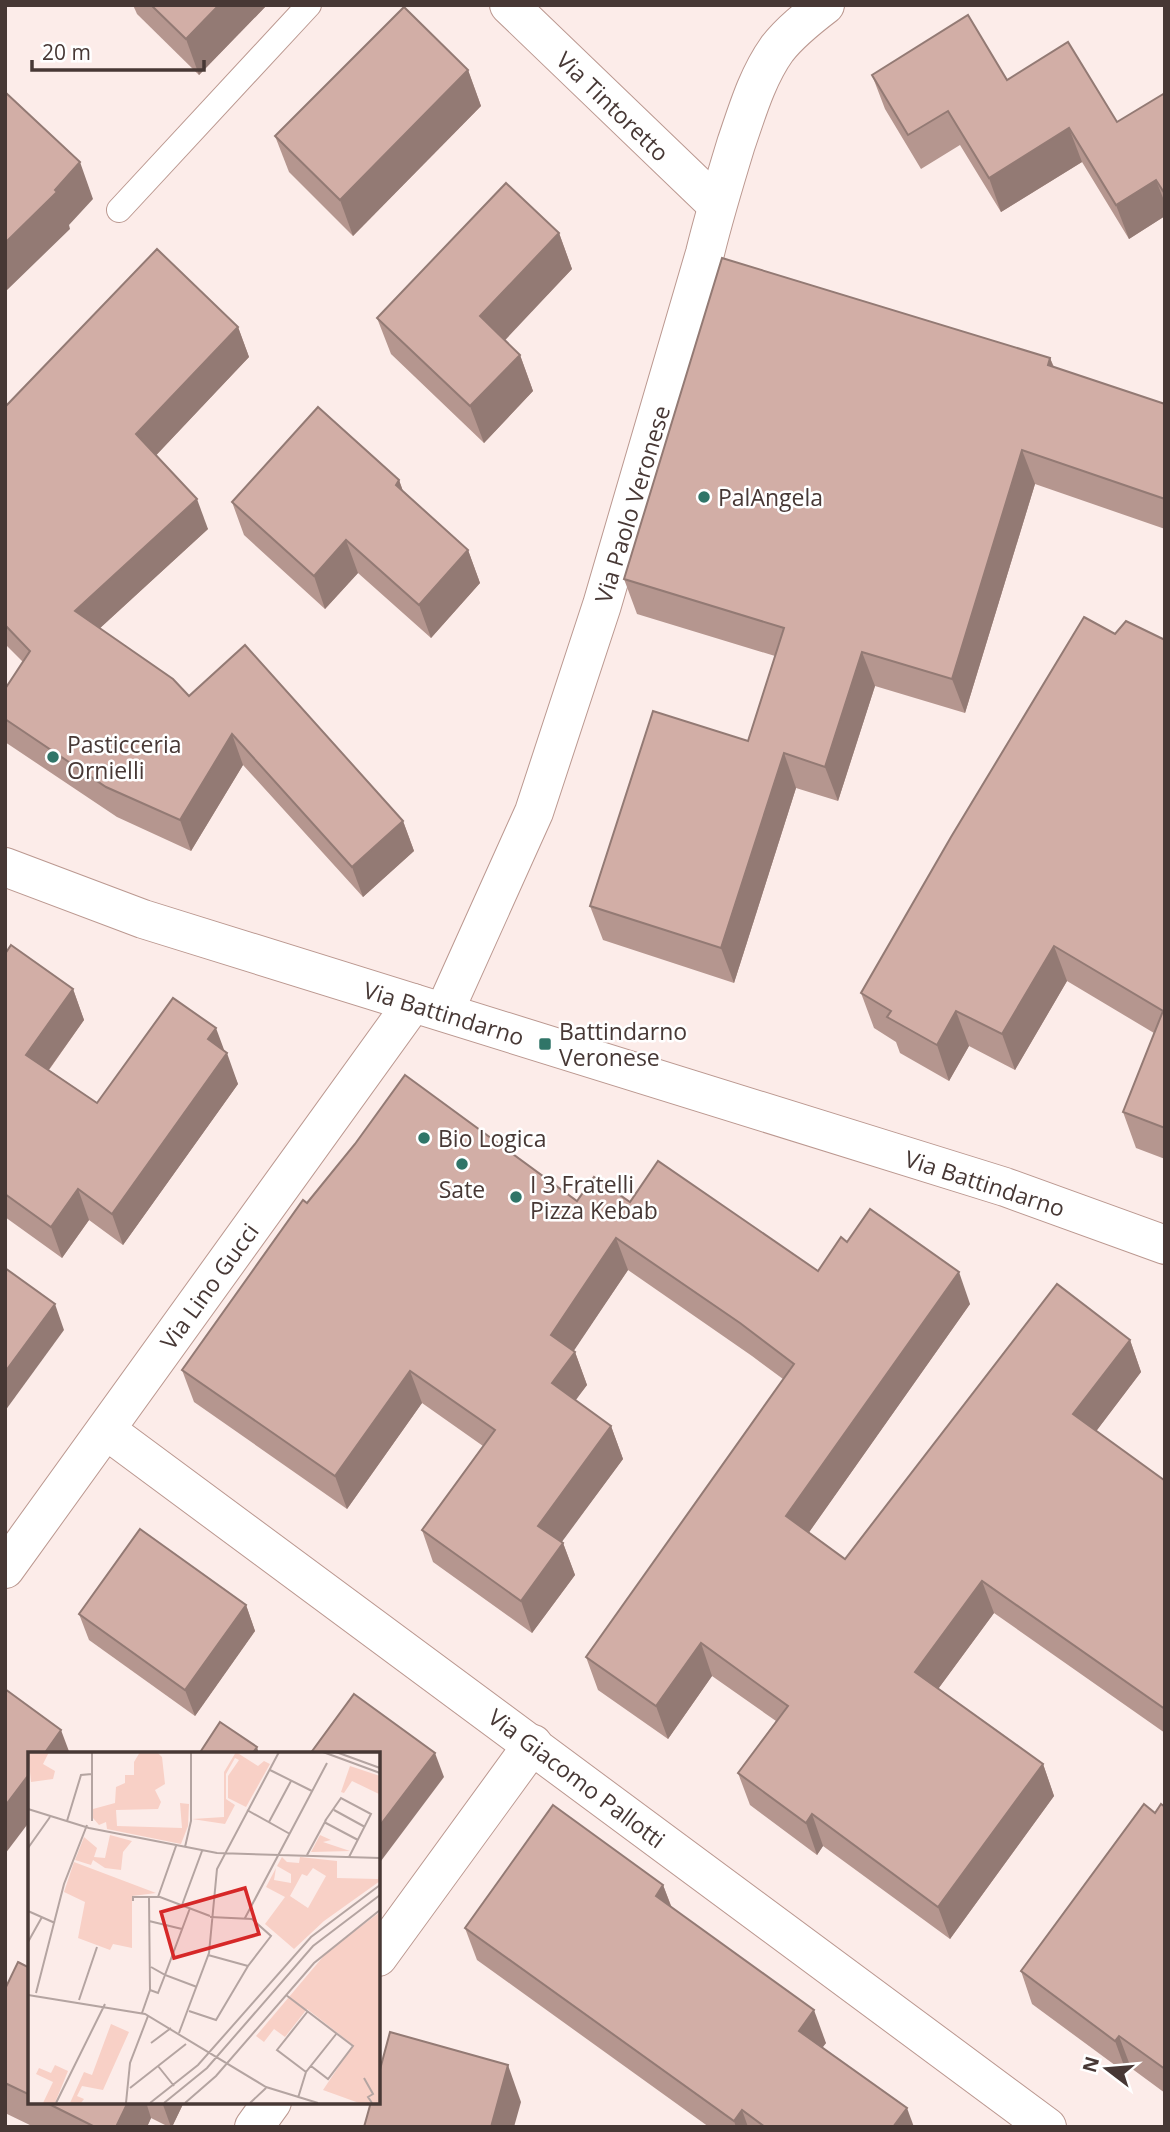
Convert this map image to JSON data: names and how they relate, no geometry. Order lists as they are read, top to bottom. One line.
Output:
{"streets":{"street":["Via Tintoretto","Via Paolo Veronese","Via Battindarno","Via Lino Gucci","Via Giacomo Pallotti"]},"crossings":[["Via Tintoretto","Via Paolo Veronese"],["Via Paolo Veronese","Via Battindarno"],["Via Paolo Veronese","Via Lino Gucci"],["Via Battindarno","Via Lino Gucci"],["Via Lino Gucci","Via Giacomo Pallotti"]],"places":{"other":["PalAngela","Pasticceria Ornielli","Bio Logica","Sate","I 3 Fratelli Pizza Kebab"],"transit":["Battindarno Veronese"]},"scale_bar":"20 m","north":"left"}
